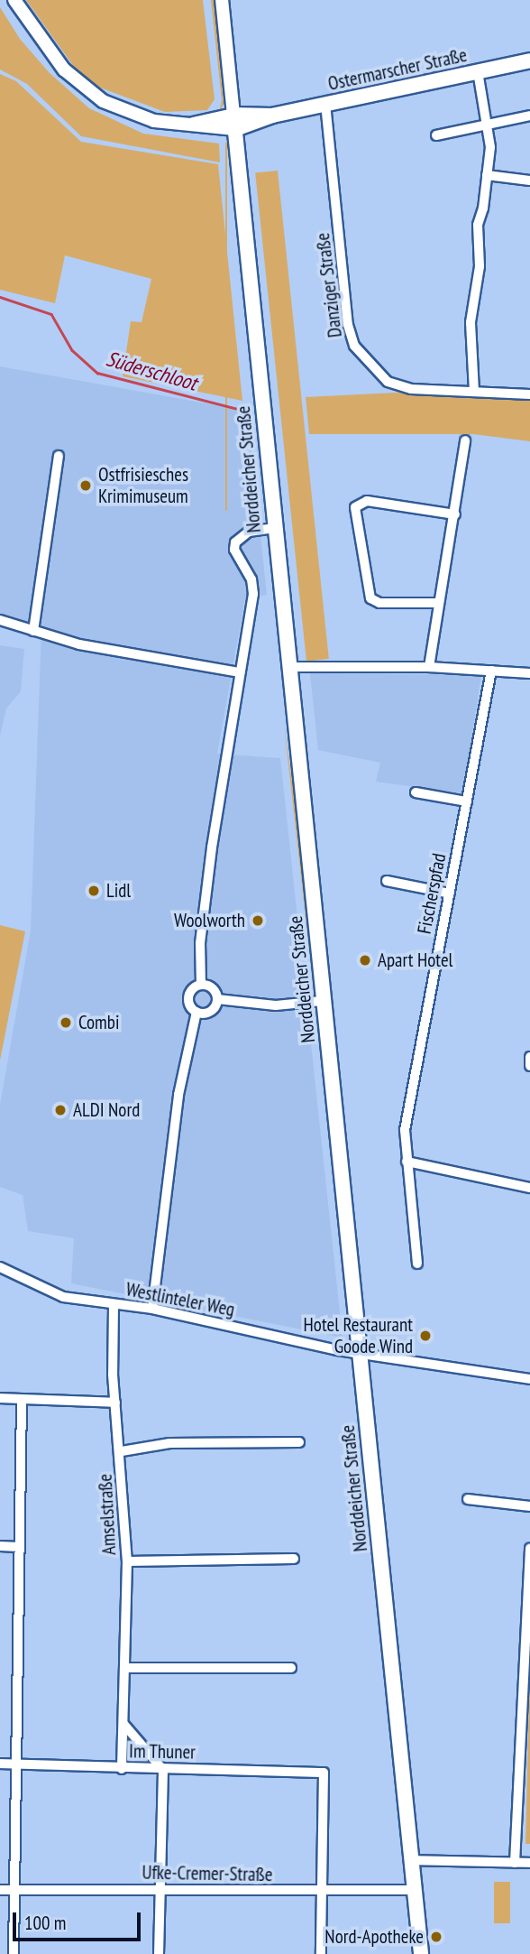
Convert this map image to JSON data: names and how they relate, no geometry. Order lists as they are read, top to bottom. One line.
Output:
{"streets":{"main road":["Ostermarscher Straße","Norddeicher Straße"],"street":["Danziger Straße","Fischerspfad","Westlinteler Weg","Amselstraße","Im Thuner","Ufke-Cremer-Straße"]},"crossings":[["Ostermarscher Straße","Danziger Straße"],["Ostermarscher Straße","Norddeicher Straße"],["Norddeicher Straße","Westlinteler Weg"],["Norddeicher Straße","Ufke-Cremer-Straße"],["Westlinteler Weg","Amselstraße"],["Amselstraße","Im Thuner"],["Im Thuner","Ufke-Cremer-Straße"]],"water":["Süderschloot"],"places":["Ostfrisiesches Krimimuseum","Lidl","Woolworth","Apart Hotel","Combi","ALDI Nord","Hotel Restaurant Goode Wind","Nord-Apotheke"],"scale_bar":"100 m"}
